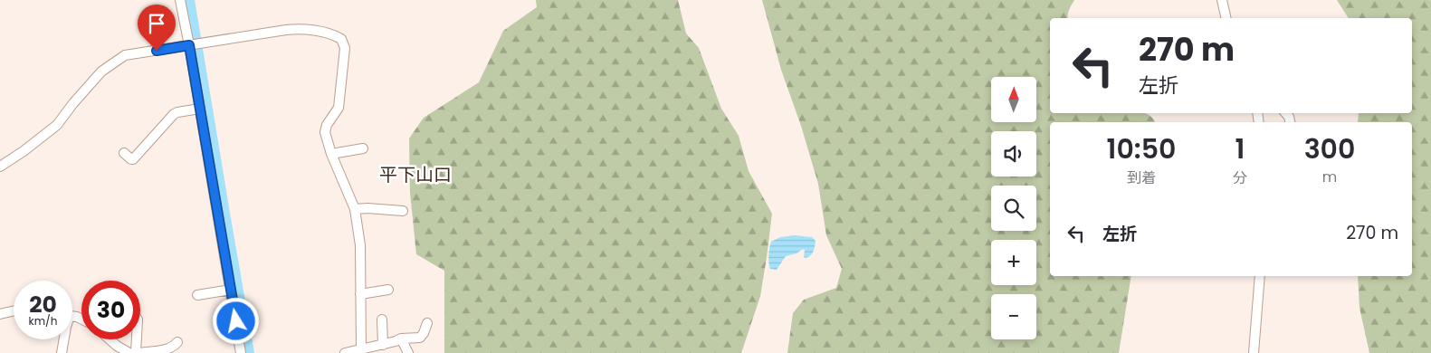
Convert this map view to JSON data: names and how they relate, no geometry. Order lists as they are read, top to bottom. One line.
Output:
{"districts":["平下山口"],"north":"top","page":{"turn":["270 m","左折"],"map_buttons":["+","−"],"eta":["10:50","到着","1","分","300","m"],"list":[{"name":"左折","value":"270 m"}],"speed":"20 km/h","limit":"30"}}
